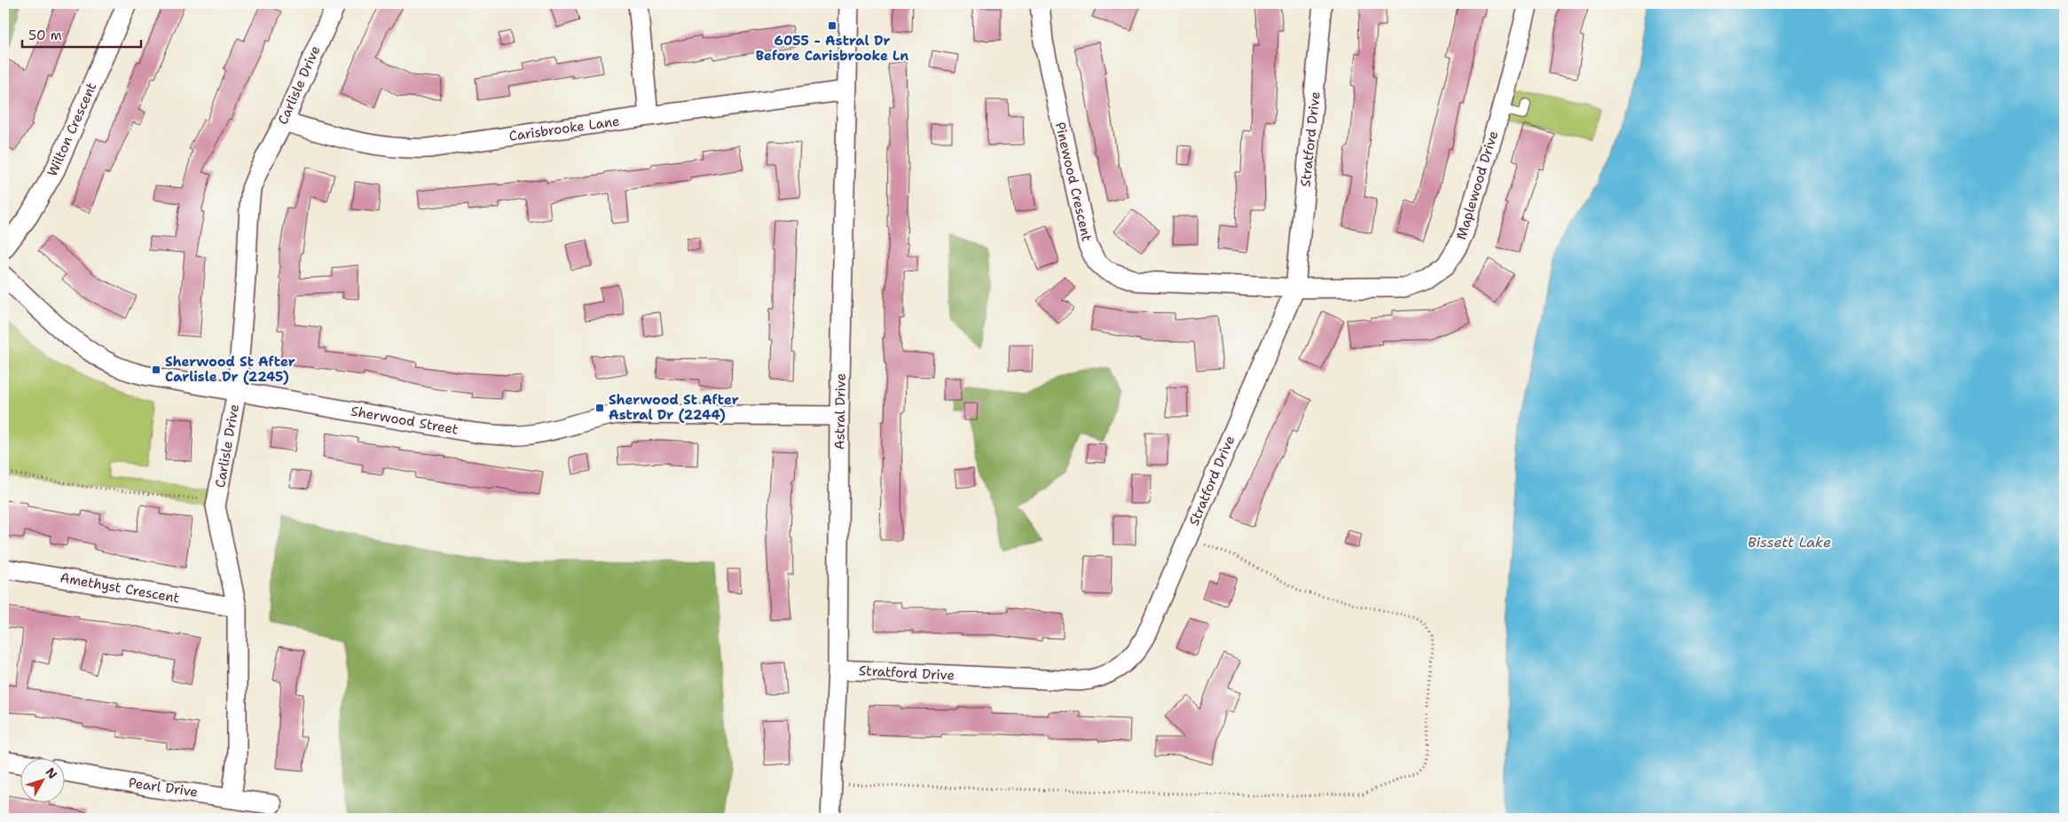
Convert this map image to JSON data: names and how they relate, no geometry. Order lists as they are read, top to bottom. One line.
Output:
{"streets":{"street":["Carlisle Drive","Carisbrooke Lane","Wilton Crescent","Stratford Drive","Pinewood Crescent","Maplewood Drive","Astral Drive","Sherwood Street","Amethyst Crescent","Pearl Drive"]},"crossings":[["Carlisle Drive","Carisbrooke Lane"],["Carlisle Drive","Sherwood Street"],["Carlisle Drive","Amethyst Crescent"],["Carlisle Drive","Pearl Drive"],["Carisbrooke Lane","Astral Drive"],["Stratford Drive","Pinewood Crescent"],["Stratford Drive","Maplewood Drive"],["Stratford Drive","Astral Drive"],["Pinewood Crescent","Maplewood Drive"],["Astral Drive","Sherwood Street"]],"water":["Bissett Lake"],"places":{"transit":["6055 - Astral Dr Before Carisbrooke Ln","Sherwood St After Carlisle Dr (2245)","Sherwood St After Astral Dr (2244)"]},"scale_bar":"50 m","north":"top right"}
